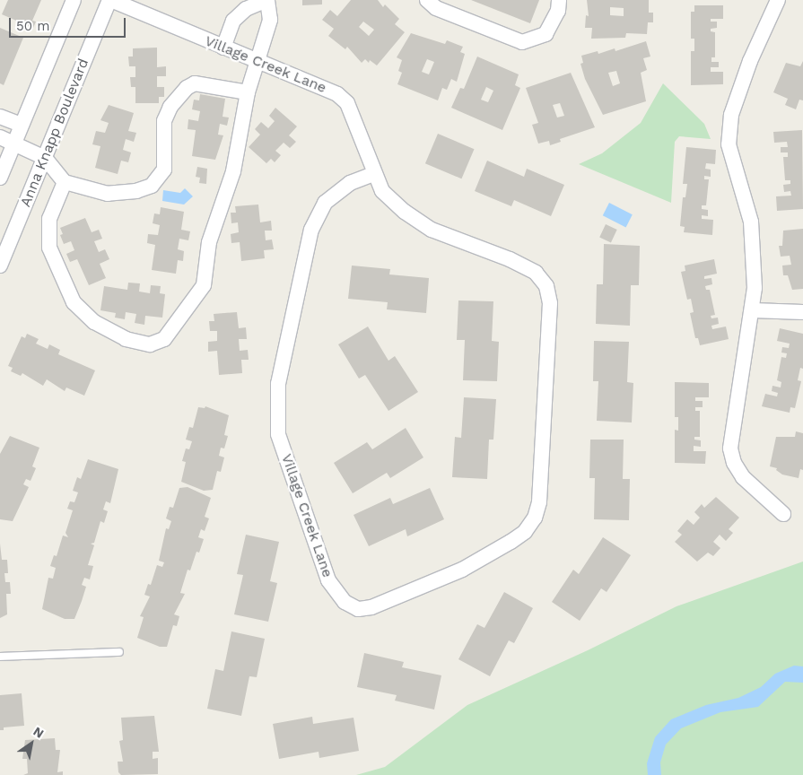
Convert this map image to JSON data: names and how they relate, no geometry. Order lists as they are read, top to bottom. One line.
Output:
{"streets":{"street":["Village Creek Lane","Anna Knapp Boulevard"]},"crossings":[["Village Creek Lane","Anna Knapp Boulevard"]],"scale_bar":"50 m","north":"top right"}
